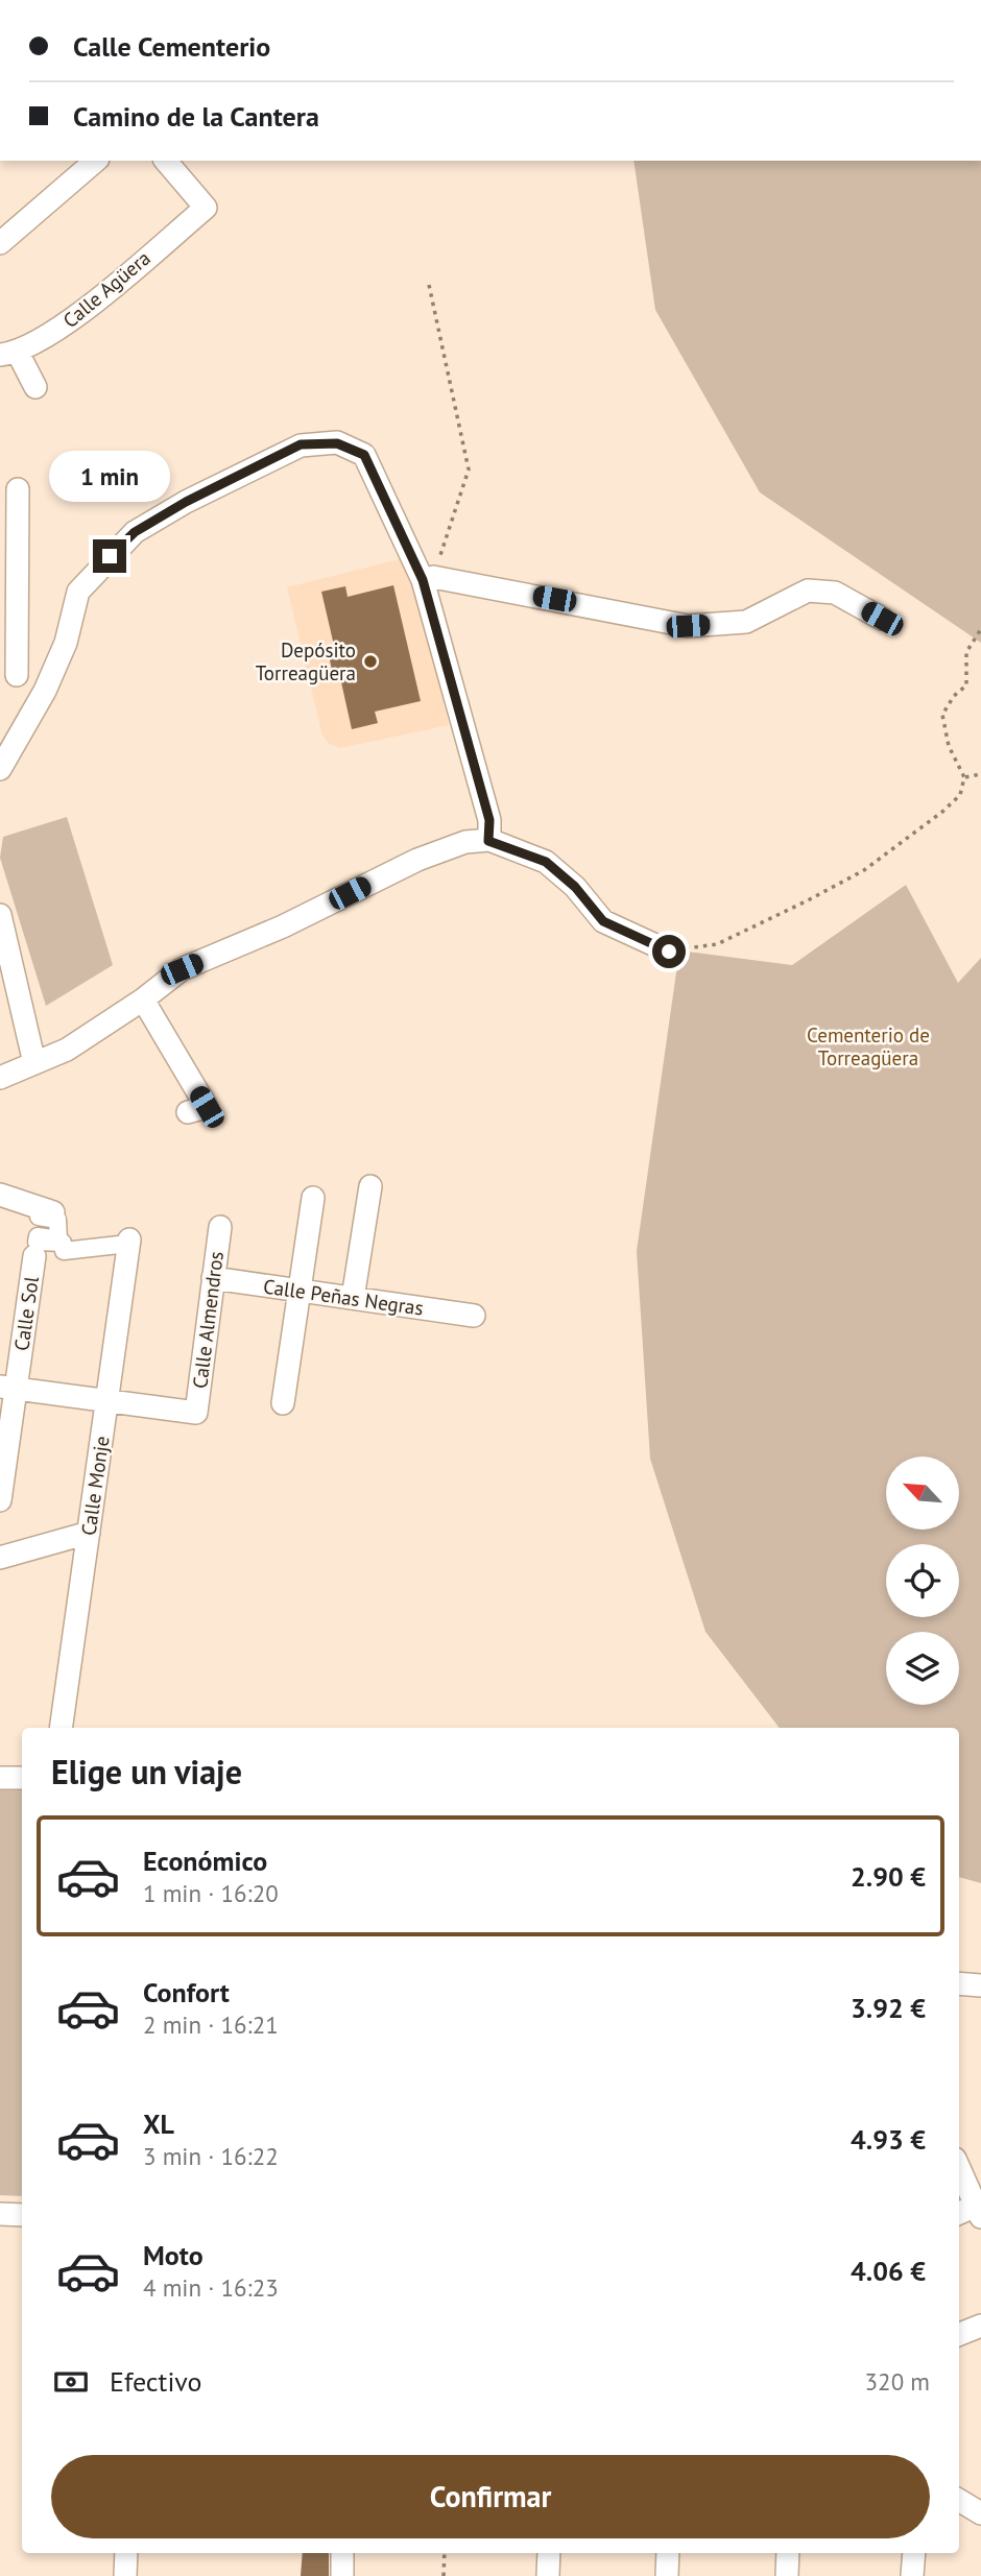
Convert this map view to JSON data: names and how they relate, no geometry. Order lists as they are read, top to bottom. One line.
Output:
{"streets":{"street":["Calle Agüera","Calle Peñas Negras","Calle Sol","Calle Almendros","Calle Monje"]},"crossings":[["Calle Peñas Negras","Calle Almendros"],["Calle Almendros","Calle Monje"]],"parks":["Cementerio de Torreagüera"],"places":["Depósito Torreagüera"],"north":"top left","page":{"banner":["Calle Cementerio","Camino de la Cantera"],"bubble":"1 min","heading":"Elige un viaje","list":[{"name":"Económico","note":"1 min · 16:20","value":"2.90 €"},{"name":"Confort","note":"2 min · 16:21","value":"3.92 €"},{"name":"XL","note":"3 min · 16:22","value":"4.93 €"},{"name":"Moto","note":"4 min · 16:23","value":"4.06 €"}],"pay":["Efectivo","320 m"],"buttons":"Confirmar"}}
